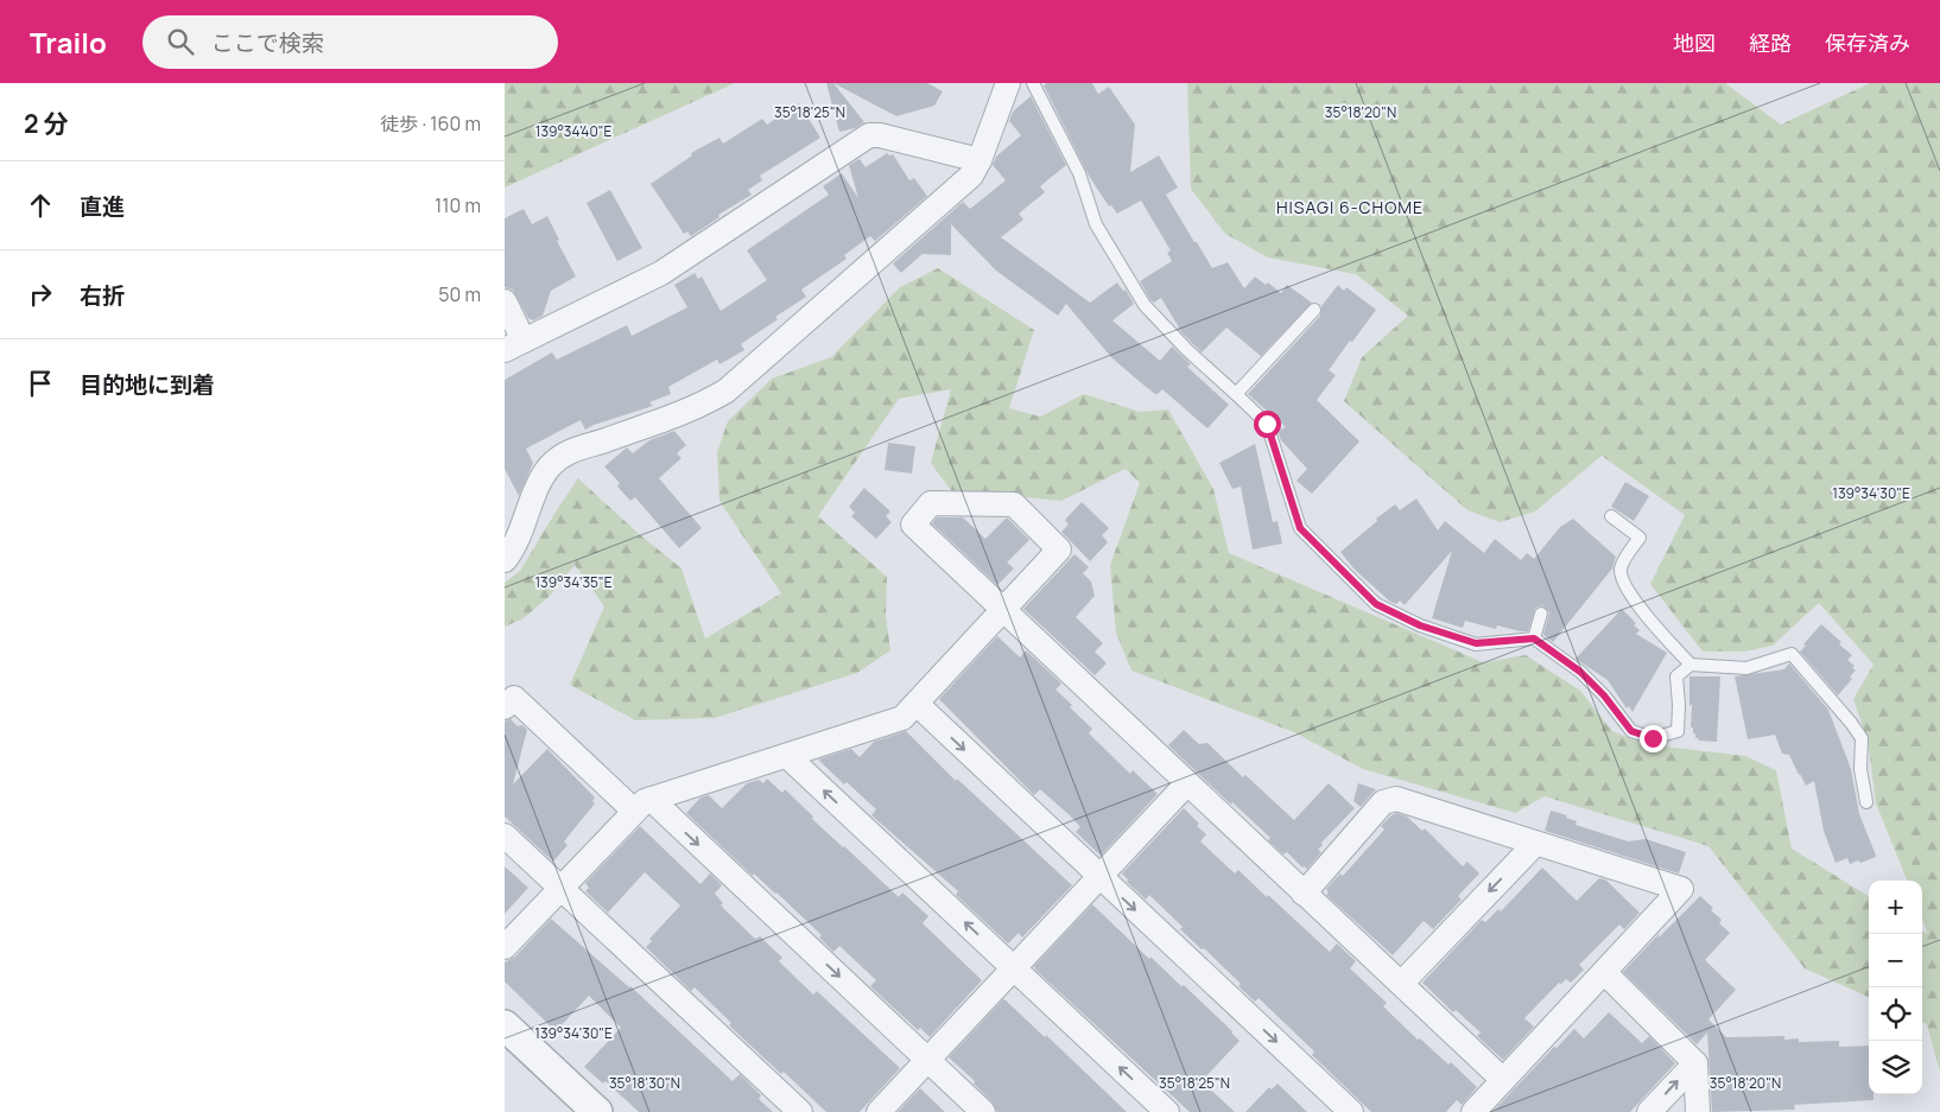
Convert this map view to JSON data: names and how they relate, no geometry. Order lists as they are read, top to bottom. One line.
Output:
{"districts":["HISAGI 6-CHOME"],"page":{"header":"Trailo","search":"ここで検索","nav":["地図","経路","保存済み"],"heading":["2 分","徒歩 · 160 m"],"list":[["直進","110 m"],["右折","50 m"],"目的地に到着"],"map_buttons":["+","−"]},"coordinates":["35°18'25\"N","35°18'20\"N","139°34'40\"E","139°34'30\"E","139°34'35\"E","35°18'30\"N"]}
